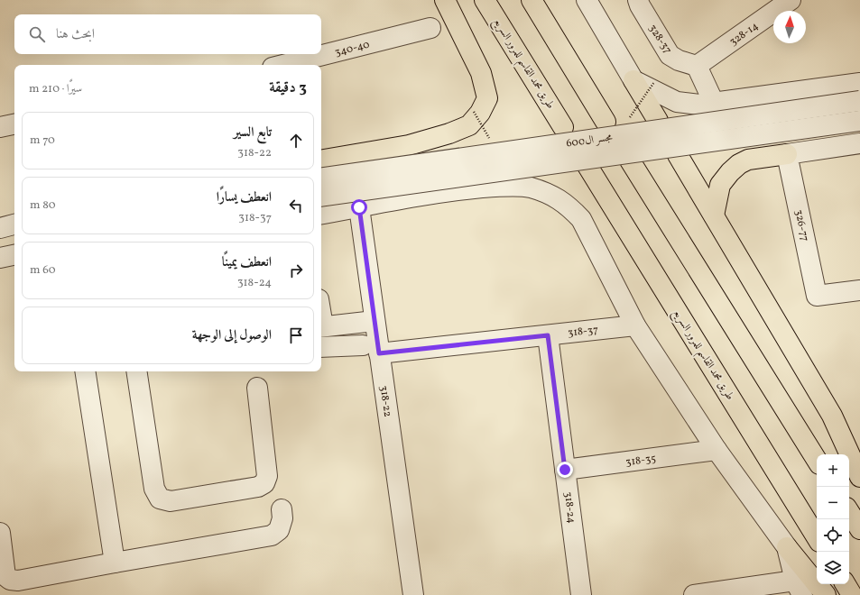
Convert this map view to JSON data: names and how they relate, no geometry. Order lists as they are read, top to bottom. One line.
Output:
{"streets":{"highway":["طريق محمد القاسم للمرور السريع"],"street":["328-14","328-37","340-40","مجسر ال600","326-77","318-37","318-22","318-35","318-24"]},"crossings":[["328-14","328-37"],["318-37","318-22"],["318-37","318-24"],["318-35","318-24"]],"north":"top","page":{"search":"ابحث هنا","heading":["3 دقيقة","سيرًا · 210 m"],"list":[["تابع السير","318-22","70 m"],["انعطف يسارًا","318-37","80 m"],["انعطف يمينًا","318-24","60 m"],"الوصول إلى الوجهة"],"map_buttons":["+","−"]}}
